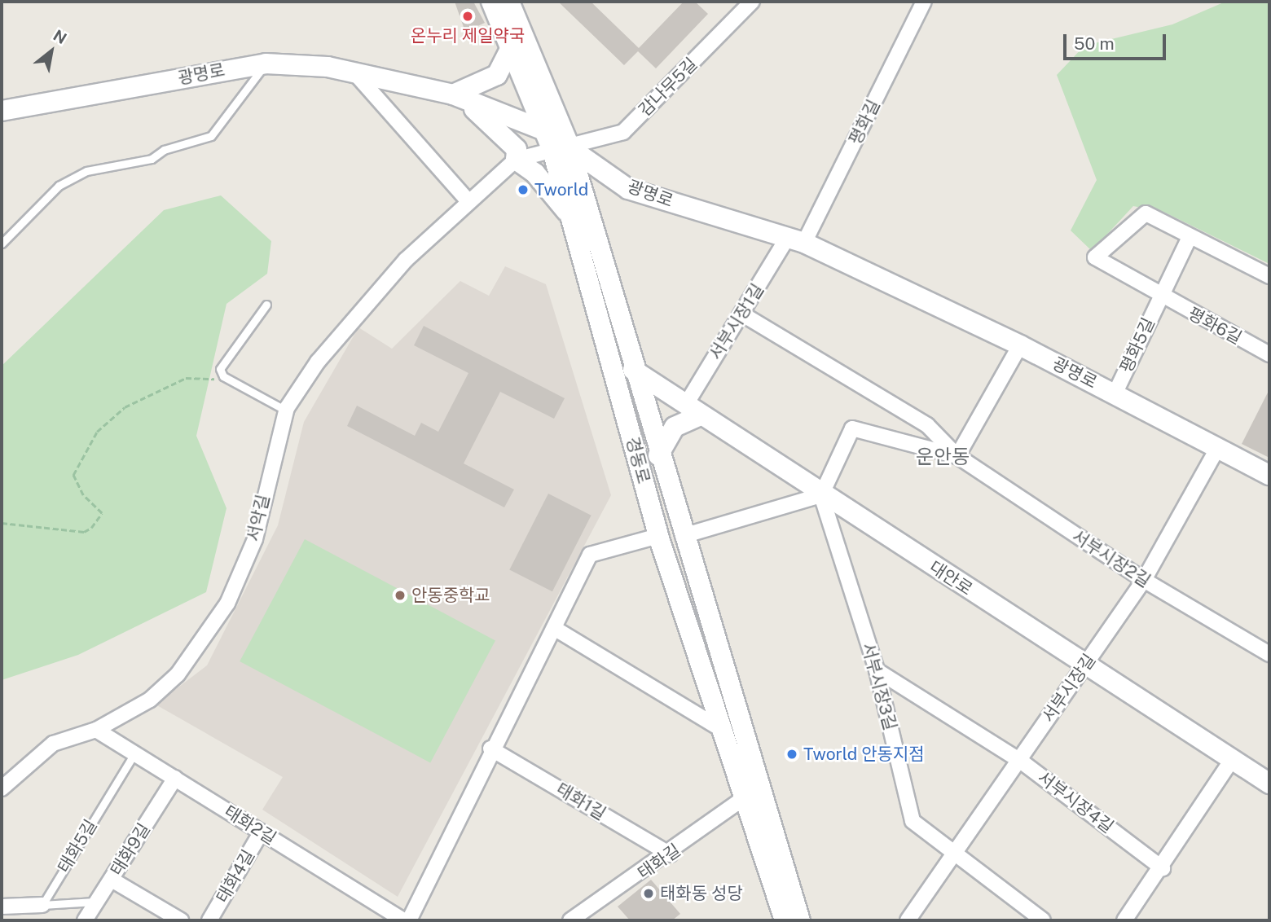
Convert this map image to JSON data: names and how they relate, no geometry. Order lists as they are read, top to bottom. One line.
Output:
{"streets":{"street":["광명로","감나무5길","평화길","서부시장1길","평화6길","평화5길","경동로","서악길","서부시장2길","대안로","서부시장3길","서부시장길","태화1길","서부시장4길","태화2길","태화9길","태화길","태화4길"],"lane":["태화5길"]},"crossings":[["광명로","감나무5길"],["광명로","평화길"],["광명로","서부시장1길"],["광명로","평화5길"],["광명로","경동로"],["광명로","서악길"],["광명로","서부시장길"],["감나무5길","경동로"],["감나무5길","서악길"],["평화길","서부시장1길"],["서부시장1길","대안로"],["평화6길","평화5길"],["경동로","서악길"],["경동로","대안로"],["경동로","태화길"],["서악길","태화2길"],["서부시장2길","대안로"],["서부시장2길","서부시장3길"],["서부시장2길","서부시장길"],["대안로","서부시장3길"],["대안로","서부시장길"],["서부시장3길","서부시장길"],["서부시장3길","서부시장4길"],["서부시장길","서부시장4길"],["태화1길","태화길"],["태화2길","태화5길"],["태화2길","태화9길"],["태화2길","태화4길"]],"districts":["운안동"],"places":["온누리 제일약국","Tworld","안동중학교","Tworld 안동지점","태화동 성당"],"scale_bar":"50 m","north":"top right"}
